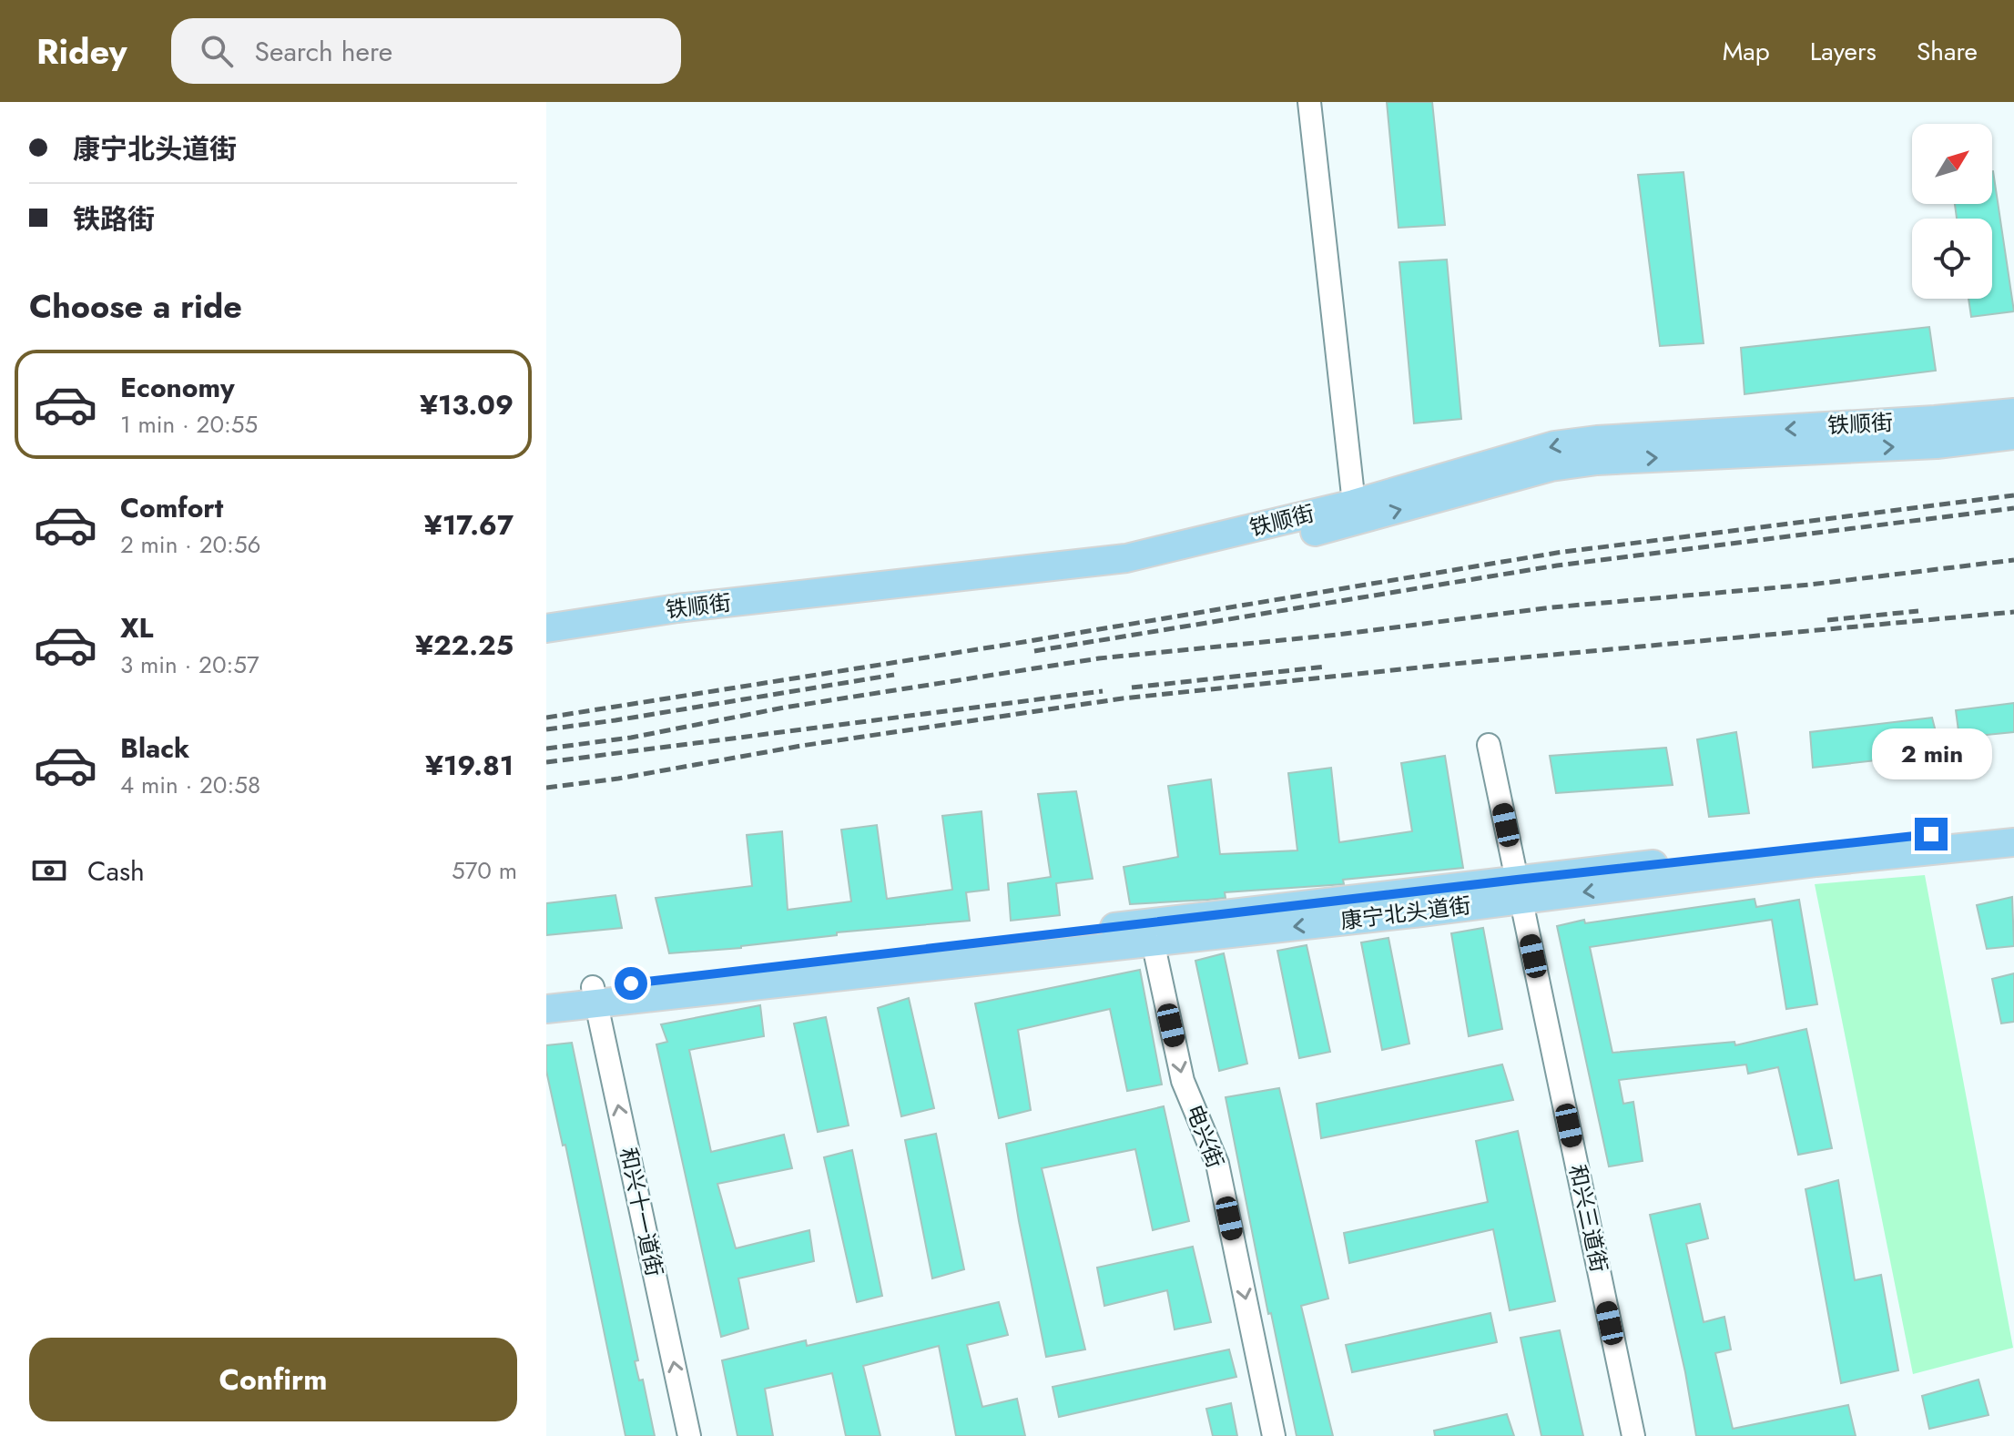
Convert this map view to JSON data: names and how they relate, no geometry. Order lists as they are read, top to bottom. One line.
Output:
{"streets":{"main road":["铁顺街","康宁北头道街"],"street":["电兴街","和兴十一道街","和兴三道街"]},"crossings":[["康宁北头道街","电兴街"],["康宁北头道街","和兴十一道街"],["康宁北头道街","和兴三道街"]],"one_way":["电兴街","和兴十一道街"],"north":"top right","page":{"header":"Ridey","search":"Search here","nav":["Map","Layers","Share"],"banner":["康宁北头道街","铁路街"],"heading":"Choose a ride","list":[{"name":"Economy","note":"1 min · 20:55","value":"¥13.09"},{"name":"Comfort","note":"2 min · 20:56","value":"¥17.67"},{"name":"XL","note":"3 min · 20:57","value":"¥22.25"},{"name":"Black","note":"4 min · 20:58","value":"¥19.81"}],"bubble":"2 min","pay":["Cash","570 m"],"buttons":"Confirm"}}
